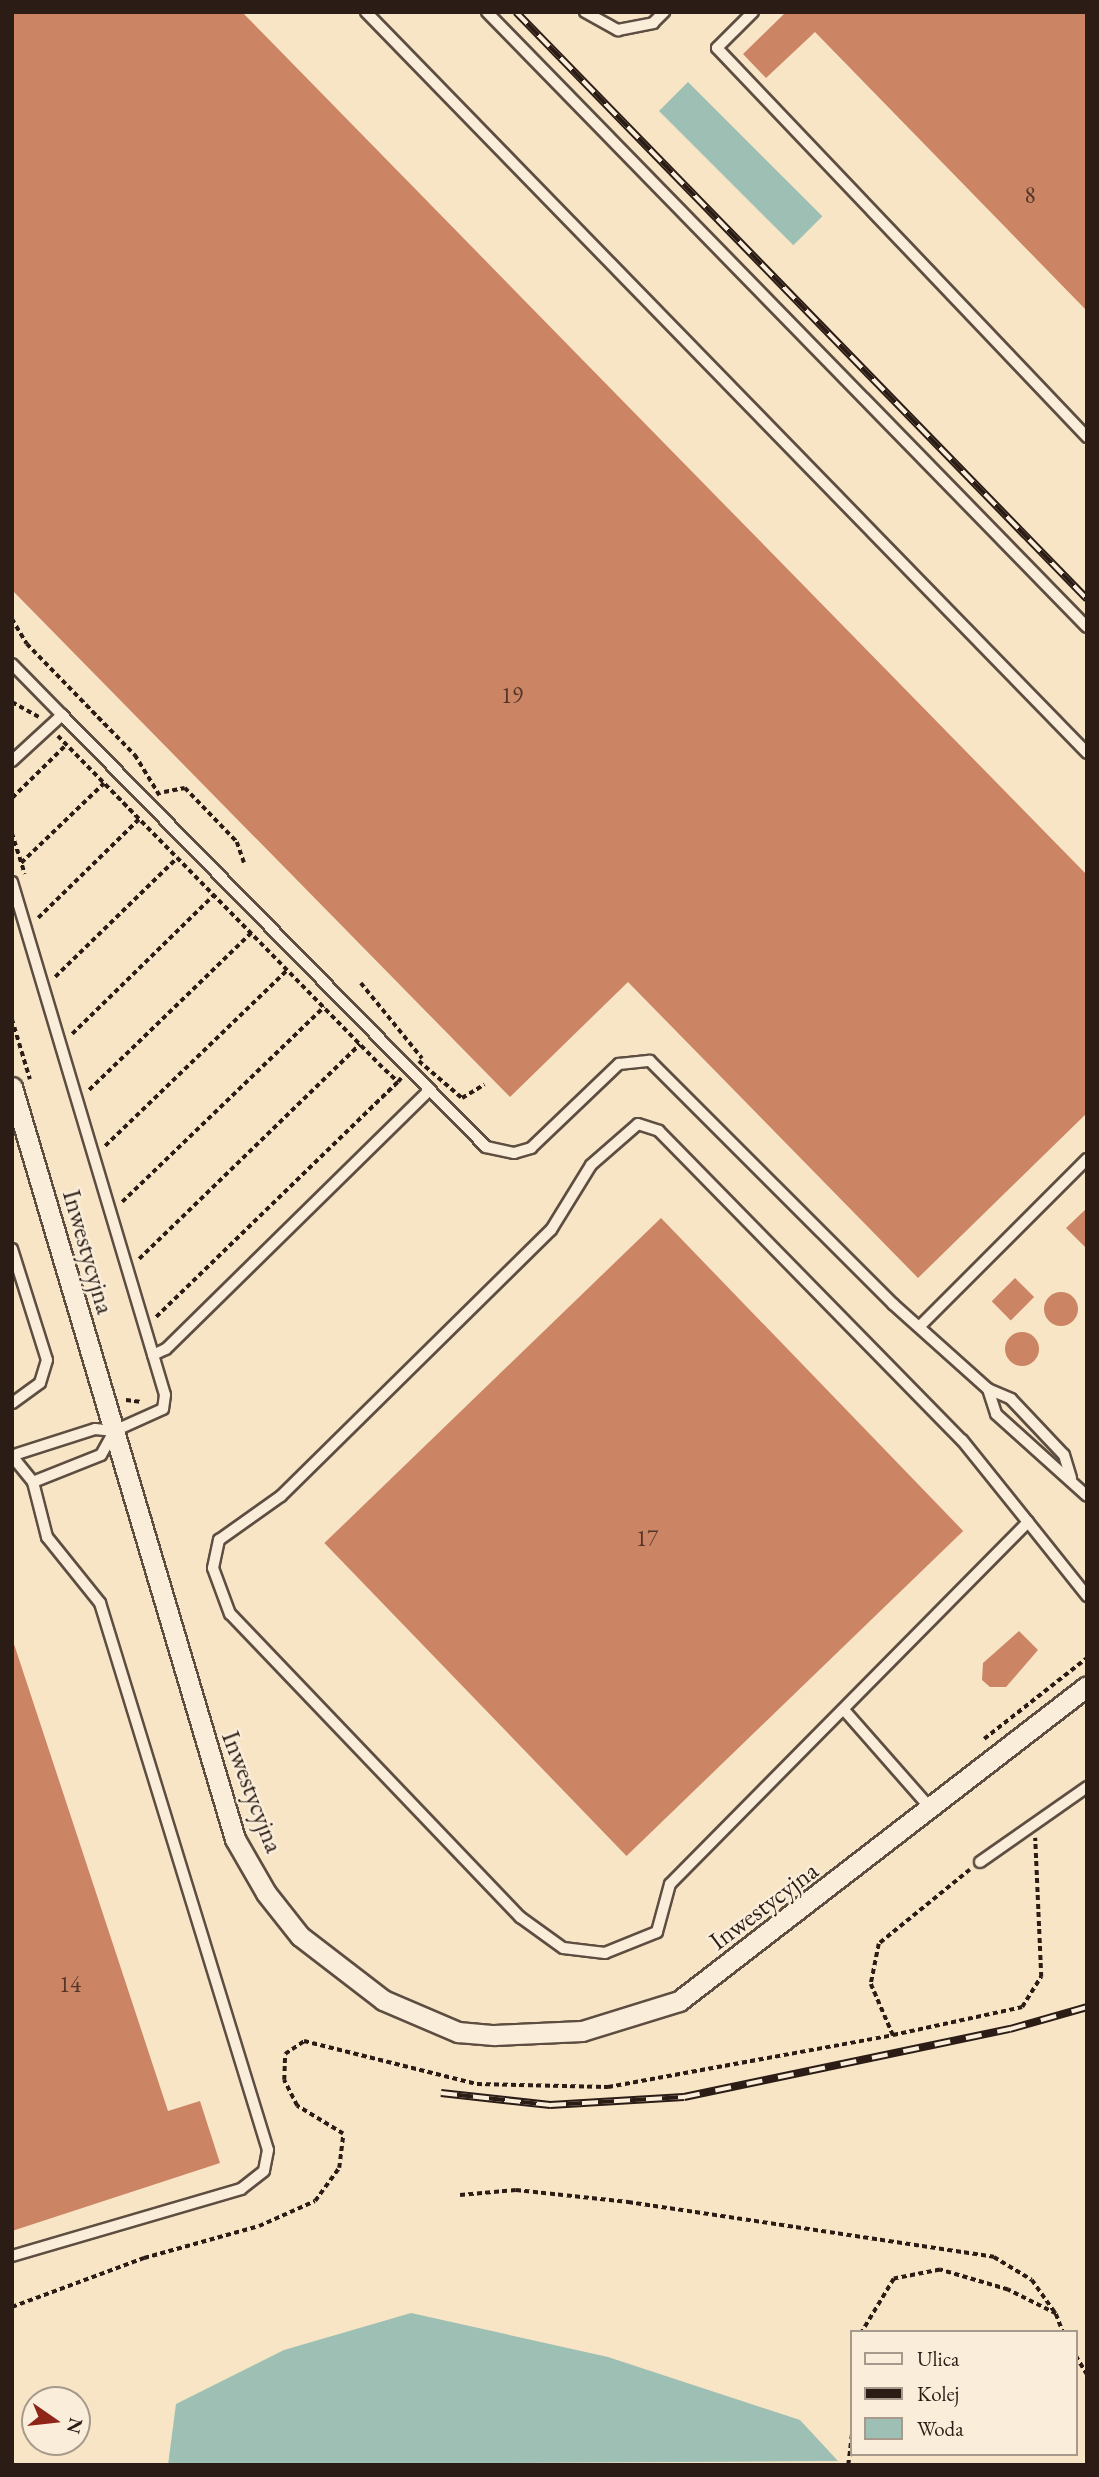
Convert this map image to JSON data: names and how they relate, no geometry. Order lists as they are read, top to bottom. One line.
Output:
{"streets":{"street":["Inwestycyjna"]},"house_numbers":["8","19","17","14"],"legend":["Ulica","Kolej","Woda"],"north":"right"}
